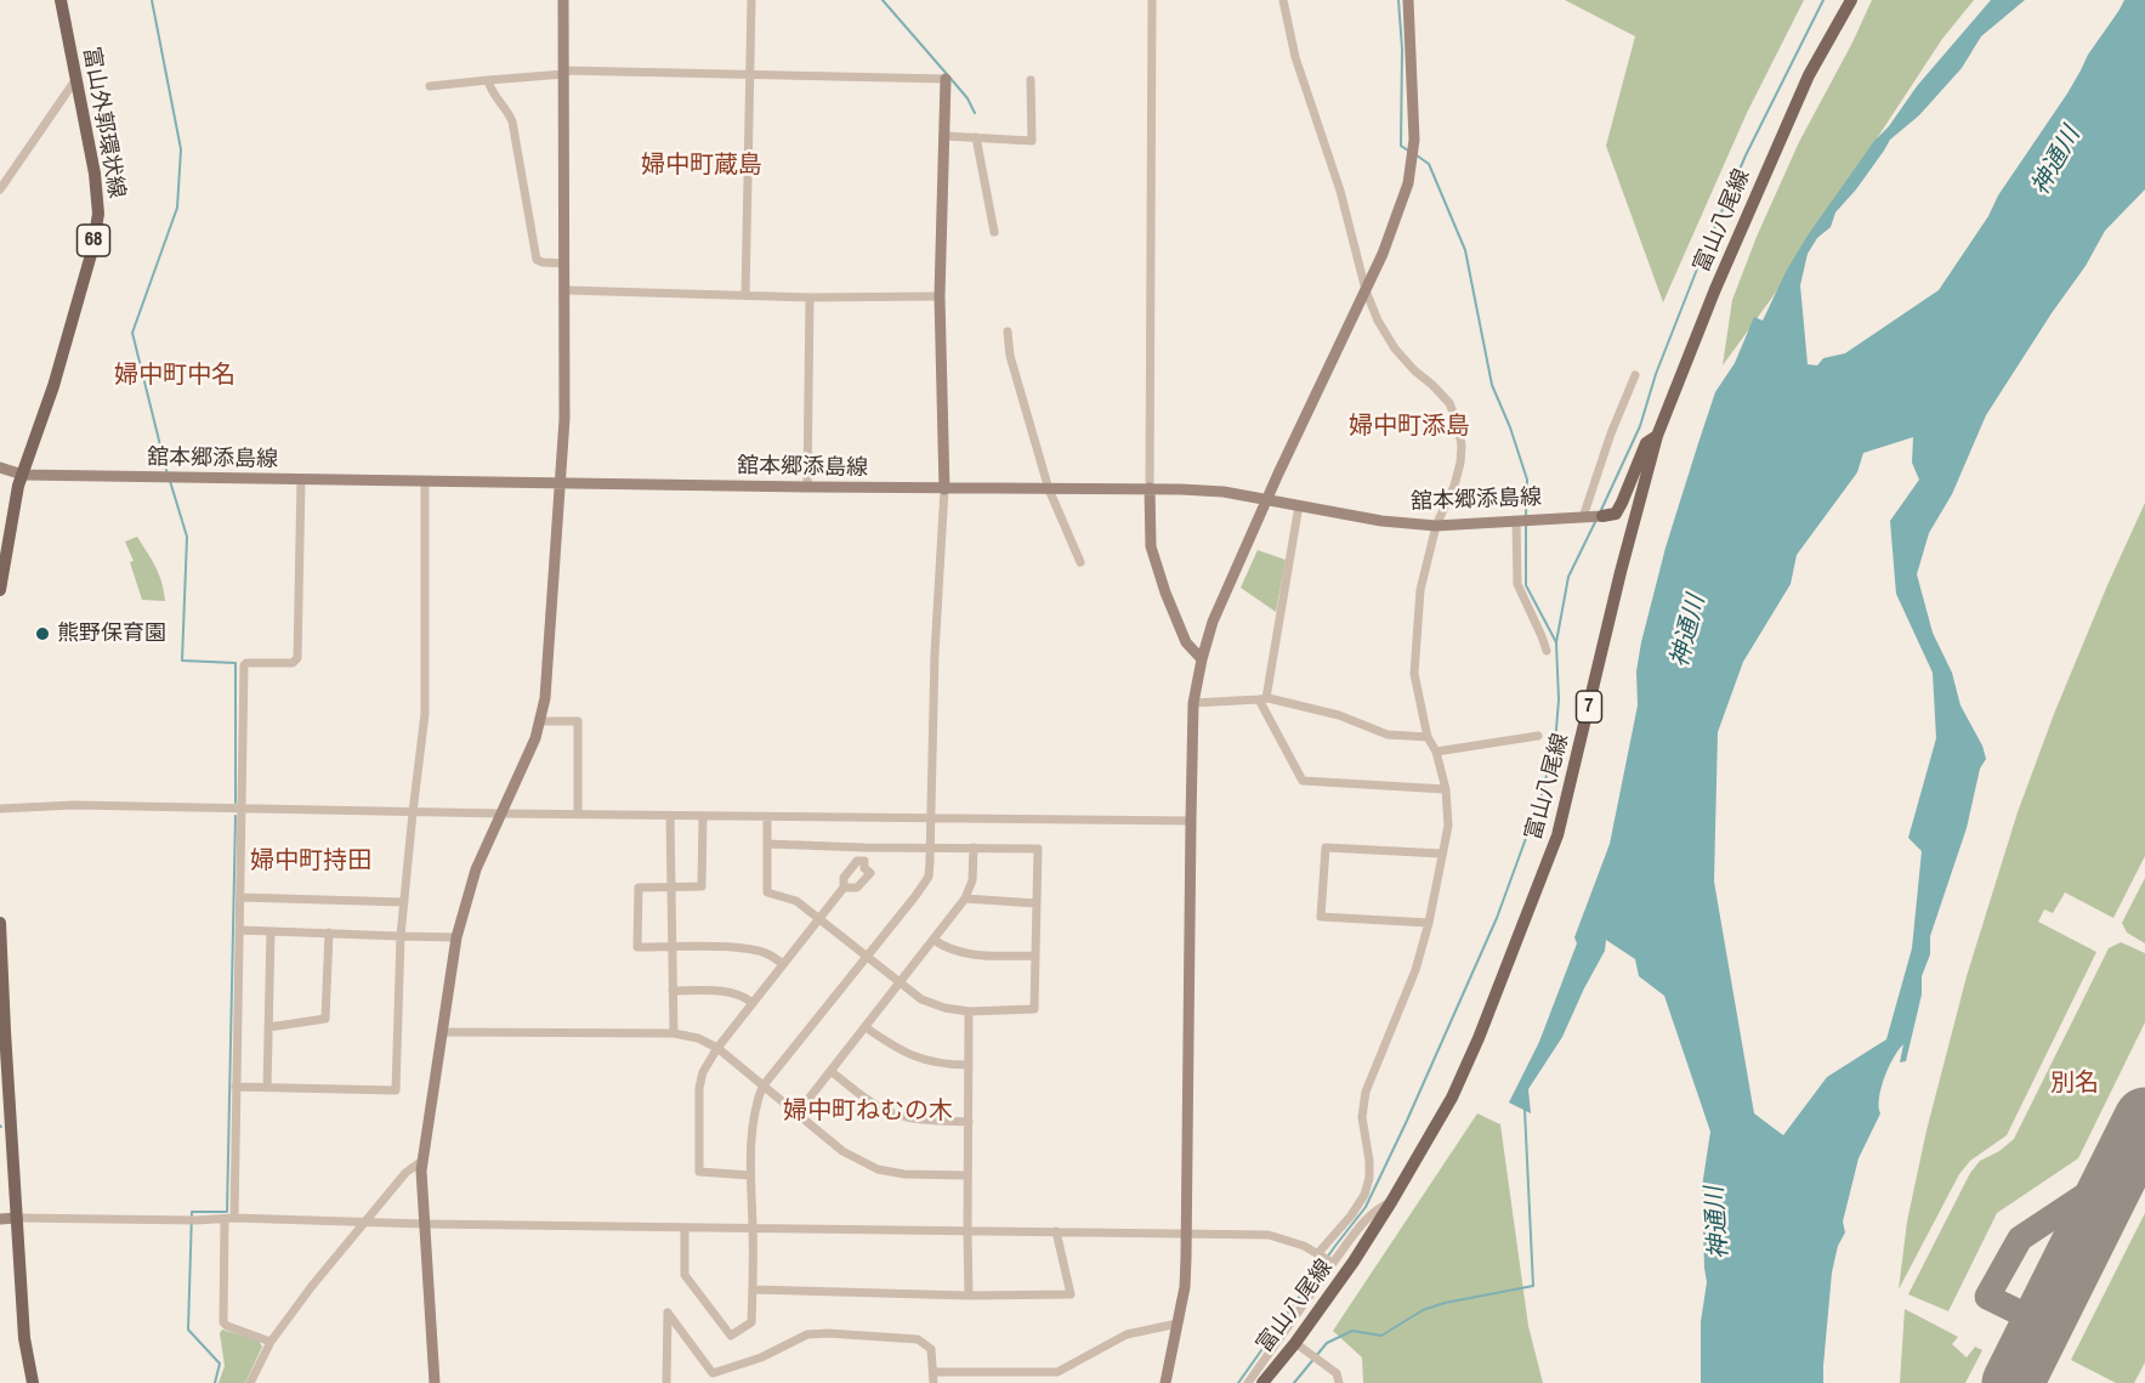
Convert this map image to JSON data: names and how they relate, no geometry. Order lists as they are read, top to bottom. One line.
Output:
{"streets":{"main road":["富山外郭環状線","富山八尾線","68","7"],"street":["舘本郷添島線"]},"crossings":[["富山外郭環状線","舘本郷添島線"]],"districts":["婦中町蔵島","婦中町中名","婦中町添島","婦中町持田","別名","婦中町ねむの木"],"water":["神通川"],"places":["熊野保育園"]}
